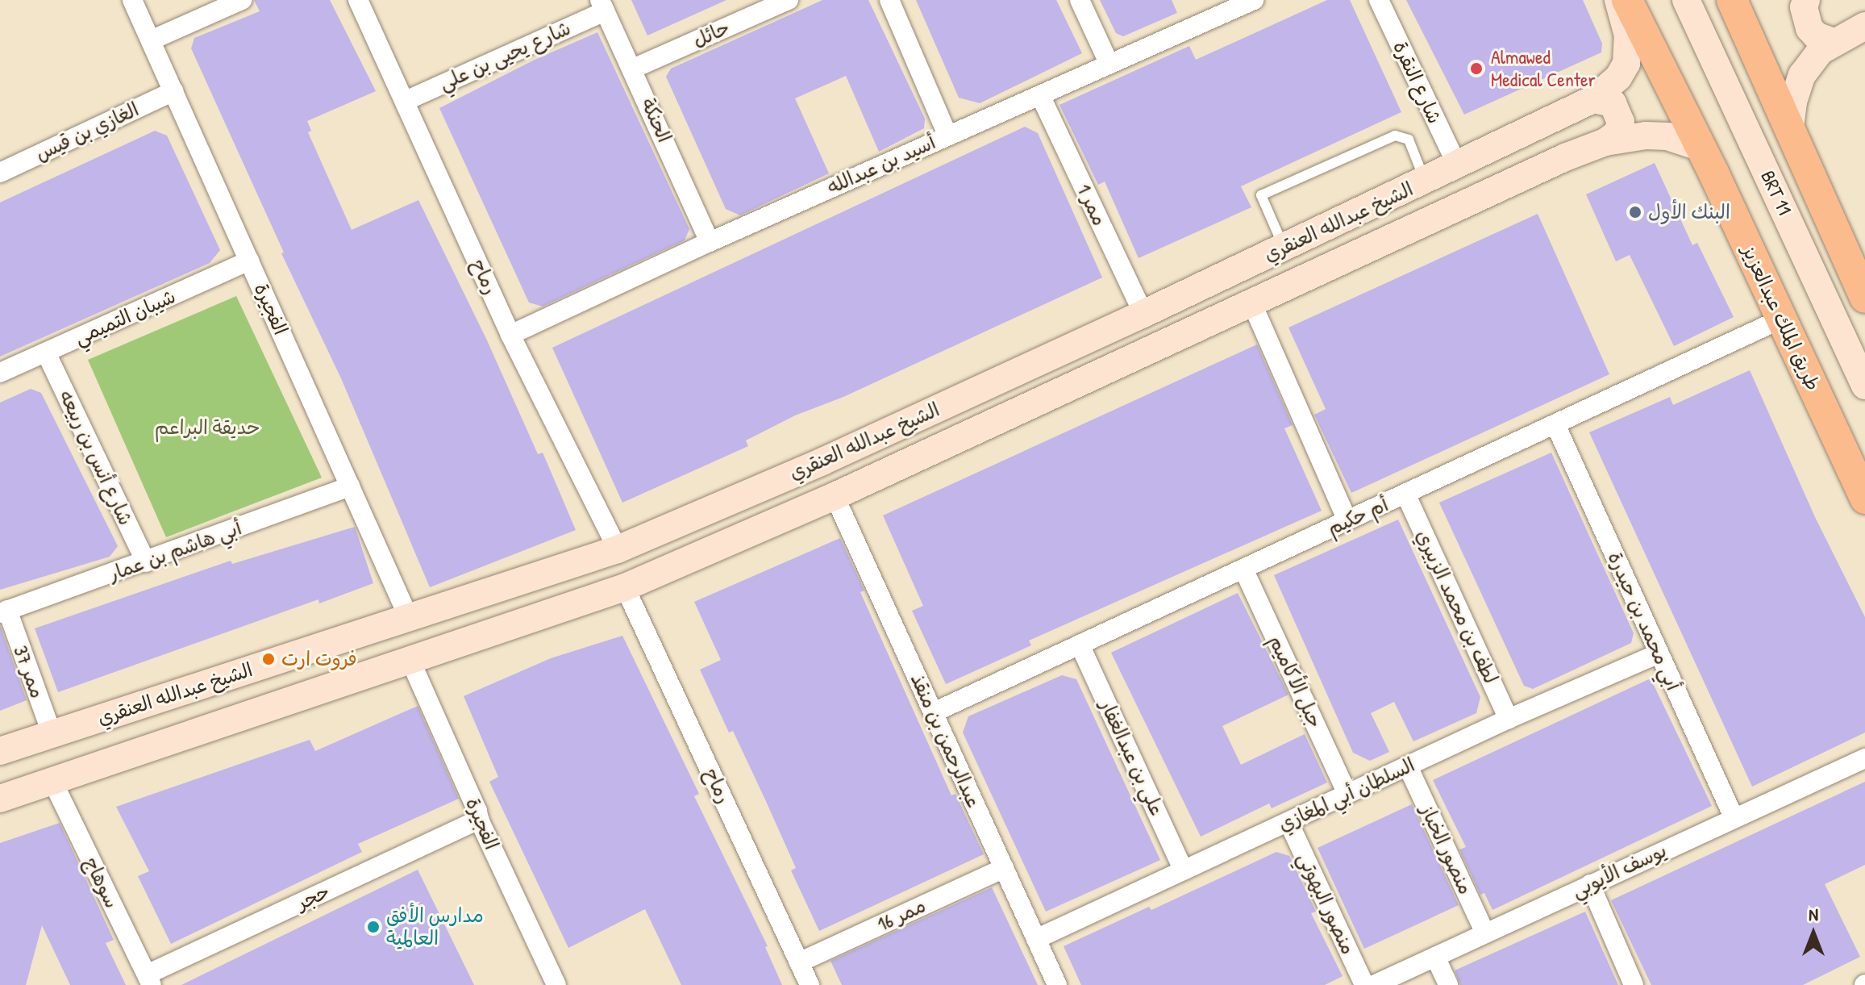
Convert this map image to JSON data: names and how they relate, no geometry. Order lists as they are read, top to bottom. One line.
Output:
{"streets":{"main road":["طريق الملك عبدالعزيز"],"street":["حائل","شارع يحيى بن علي","شارع النقرة","الحنكة","الغازي بن قيس","أسيد بن عبدالله","BRT 11","ممر 1","الشيخ عبدالله العنقري","رماح","الفجيرة","شيبان التميمي","شارع أنس بن ربيعه","أم حكيم","أبي هاشم بن عمار","لطف بن محمد الزبيري","أبي محمد بن حيدرة","ممر 37","جبل الأكاميم","عبدالرحمن بن منقذ","علي بن عبدالغفار","السلطان أبي المغازي","منصور الخباز","يوسف الأيوبي","سوهاج","حجر","منصور البهوتي","ممر 16"]},"crossings":[["حائل","الحنكة"],["شارع يحيى بن علي","الحنكة"],["شارع يحيى بن علي","رماح"],["شارع النقرة","الشيخ عبدالله العنقري"],["الحنكة","أسيد بن عبدالله"],["الغازي بن قيس","الفجيرة"],["أسيد بن عبدالله","ممر 1"],["أسيد بن عبدالله","رماح"],["ممر 1","الشيخ عبدالله العنقري"],["الشيخ عبدالله العنقري","رماح"],["الشيخ عبدالله العنقري","الفجيرة"],["الشيخ عبدالله العنقري","طريق الملك عبدالعزيز"],["الشيخ عبدالله العنقري","ممر 37"],["الشيخ عبدالله العنقري","عبدالرحمن بن منقذ"],["الشيخ عبدالله العنقري","سوهاج"],["رماح","ممر 16"],["الفجيرة","شيبان التميمي"],["الفجيرة","أبي هاشم بن عمار"],["الفجيرة","حجر"],["شيبان التميمي","شارع أنس بن ربيعه"],["طريق الملك عبدالعزيز","أم حكيم"],["شارع أنس بن ربيعه","أبي هاشم بن عمار"],["أم حكيم","لطف بن محمد الزبيري"],["أم حكيم","أبي محمد بن حيدرة"],["أم حكيم","جبل الأكاميم"],["أم حكيم","عبدالرحمن بن منقذ"],["أم حكيم","علي بن عبدالغفار"],["أبي هاشم بن عمار","ممر 37"],["لطف بن محمد الزبيري","السلطان أبي المغازي"],["أبي محمد بن حيدرة","السلطان أبي المغازي"],["أبي محمد بن حيدرة","يوسف الأيوبي"],["جبل الأكاميم","السلطان أبي المغازي"],["عبدالرحمن بن منقذ","السلطان أبي المغازي"],["عبدالرحمن بن منقذ","ممر 16"],["علي بن عبدالغفار","السلطان أبي المغازي"],["السلطان أبي المغازي","منصور الخباز"],["السلطان أبي المغازي","منصور البهوتي"],["منصور الخباز","يوسف الأيوبي"],["سوهاج","حجر"]],"parks":["حديقة البراعم"],"places":["Almawed Medical Center","البنك الأول","فروت ارت","مدارس الأفق العالمية"],"north":"top"}
